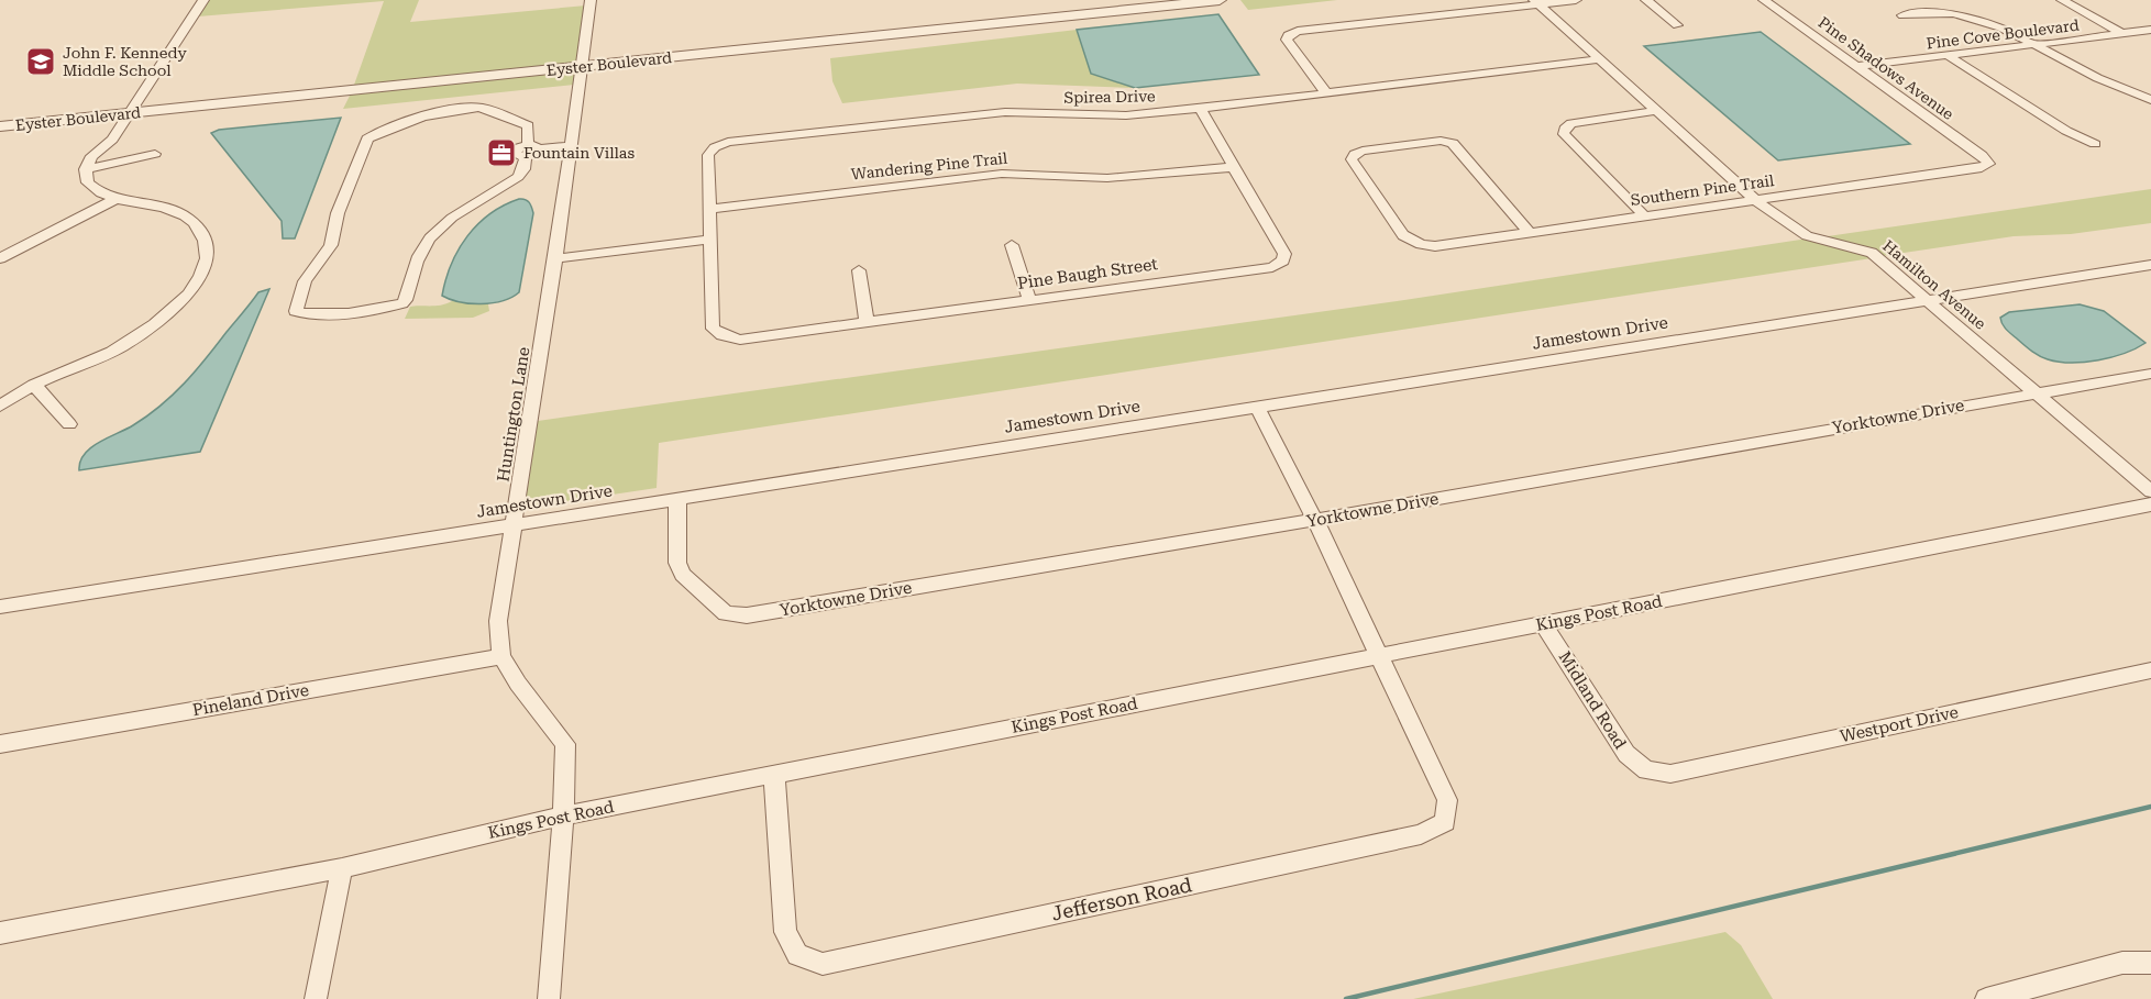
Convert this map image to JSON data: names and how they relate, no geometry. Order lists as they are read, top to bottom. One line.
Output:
{"streets":{"street":["Pine Cove Boulevard","Eyster Boulevard","Pine Shadows Avenue","Spirea Drive","Wandering Pine Trail","Southern Pine Trail","Pine Baugh Street","Hamilton Avenue","Jamestown Drive","Huntington Lane","Yorktowne Drive","Kings Post Road","Pineland Drive","Midland Road","Westport Drive","Jefferson Road"]},"crossings":[["Pine Cove Boulevard","Pine Shadows Avenue"],["Eyster Boulevard","Huntington Lane"],["Pine Shadows Avenue","Southern Pine Trail"],["Spirea Drive","Wandering Pine Trail"],["Spirea Drive","Pine Baugh Street"],["Spirea Drive","Hamilton Avenue"],["Wandering Pine Trail","Pine Baugh Street"],["Southern Pine Trail","Hamilton Avenue"],["Hamilton Avenue","Jamestown Drive"],["Hamilton Avenue","Yorktowne Drive"],["Jamestown Drive","Huntington Lane"],["Jamestown Drive","Yorktowne Drive"],["Huntington Lane","Kings Post Road"],["Huntington Lane","Pineland Drive"],["Kings Post Road","Midland Road"],["Kings Post Road","Jefferson Road"],["Midland Road","Westport Drive"]],"places":{"school or university":["John F. Kennedy Middle School"],"office":["Fountain Villas"]}}
